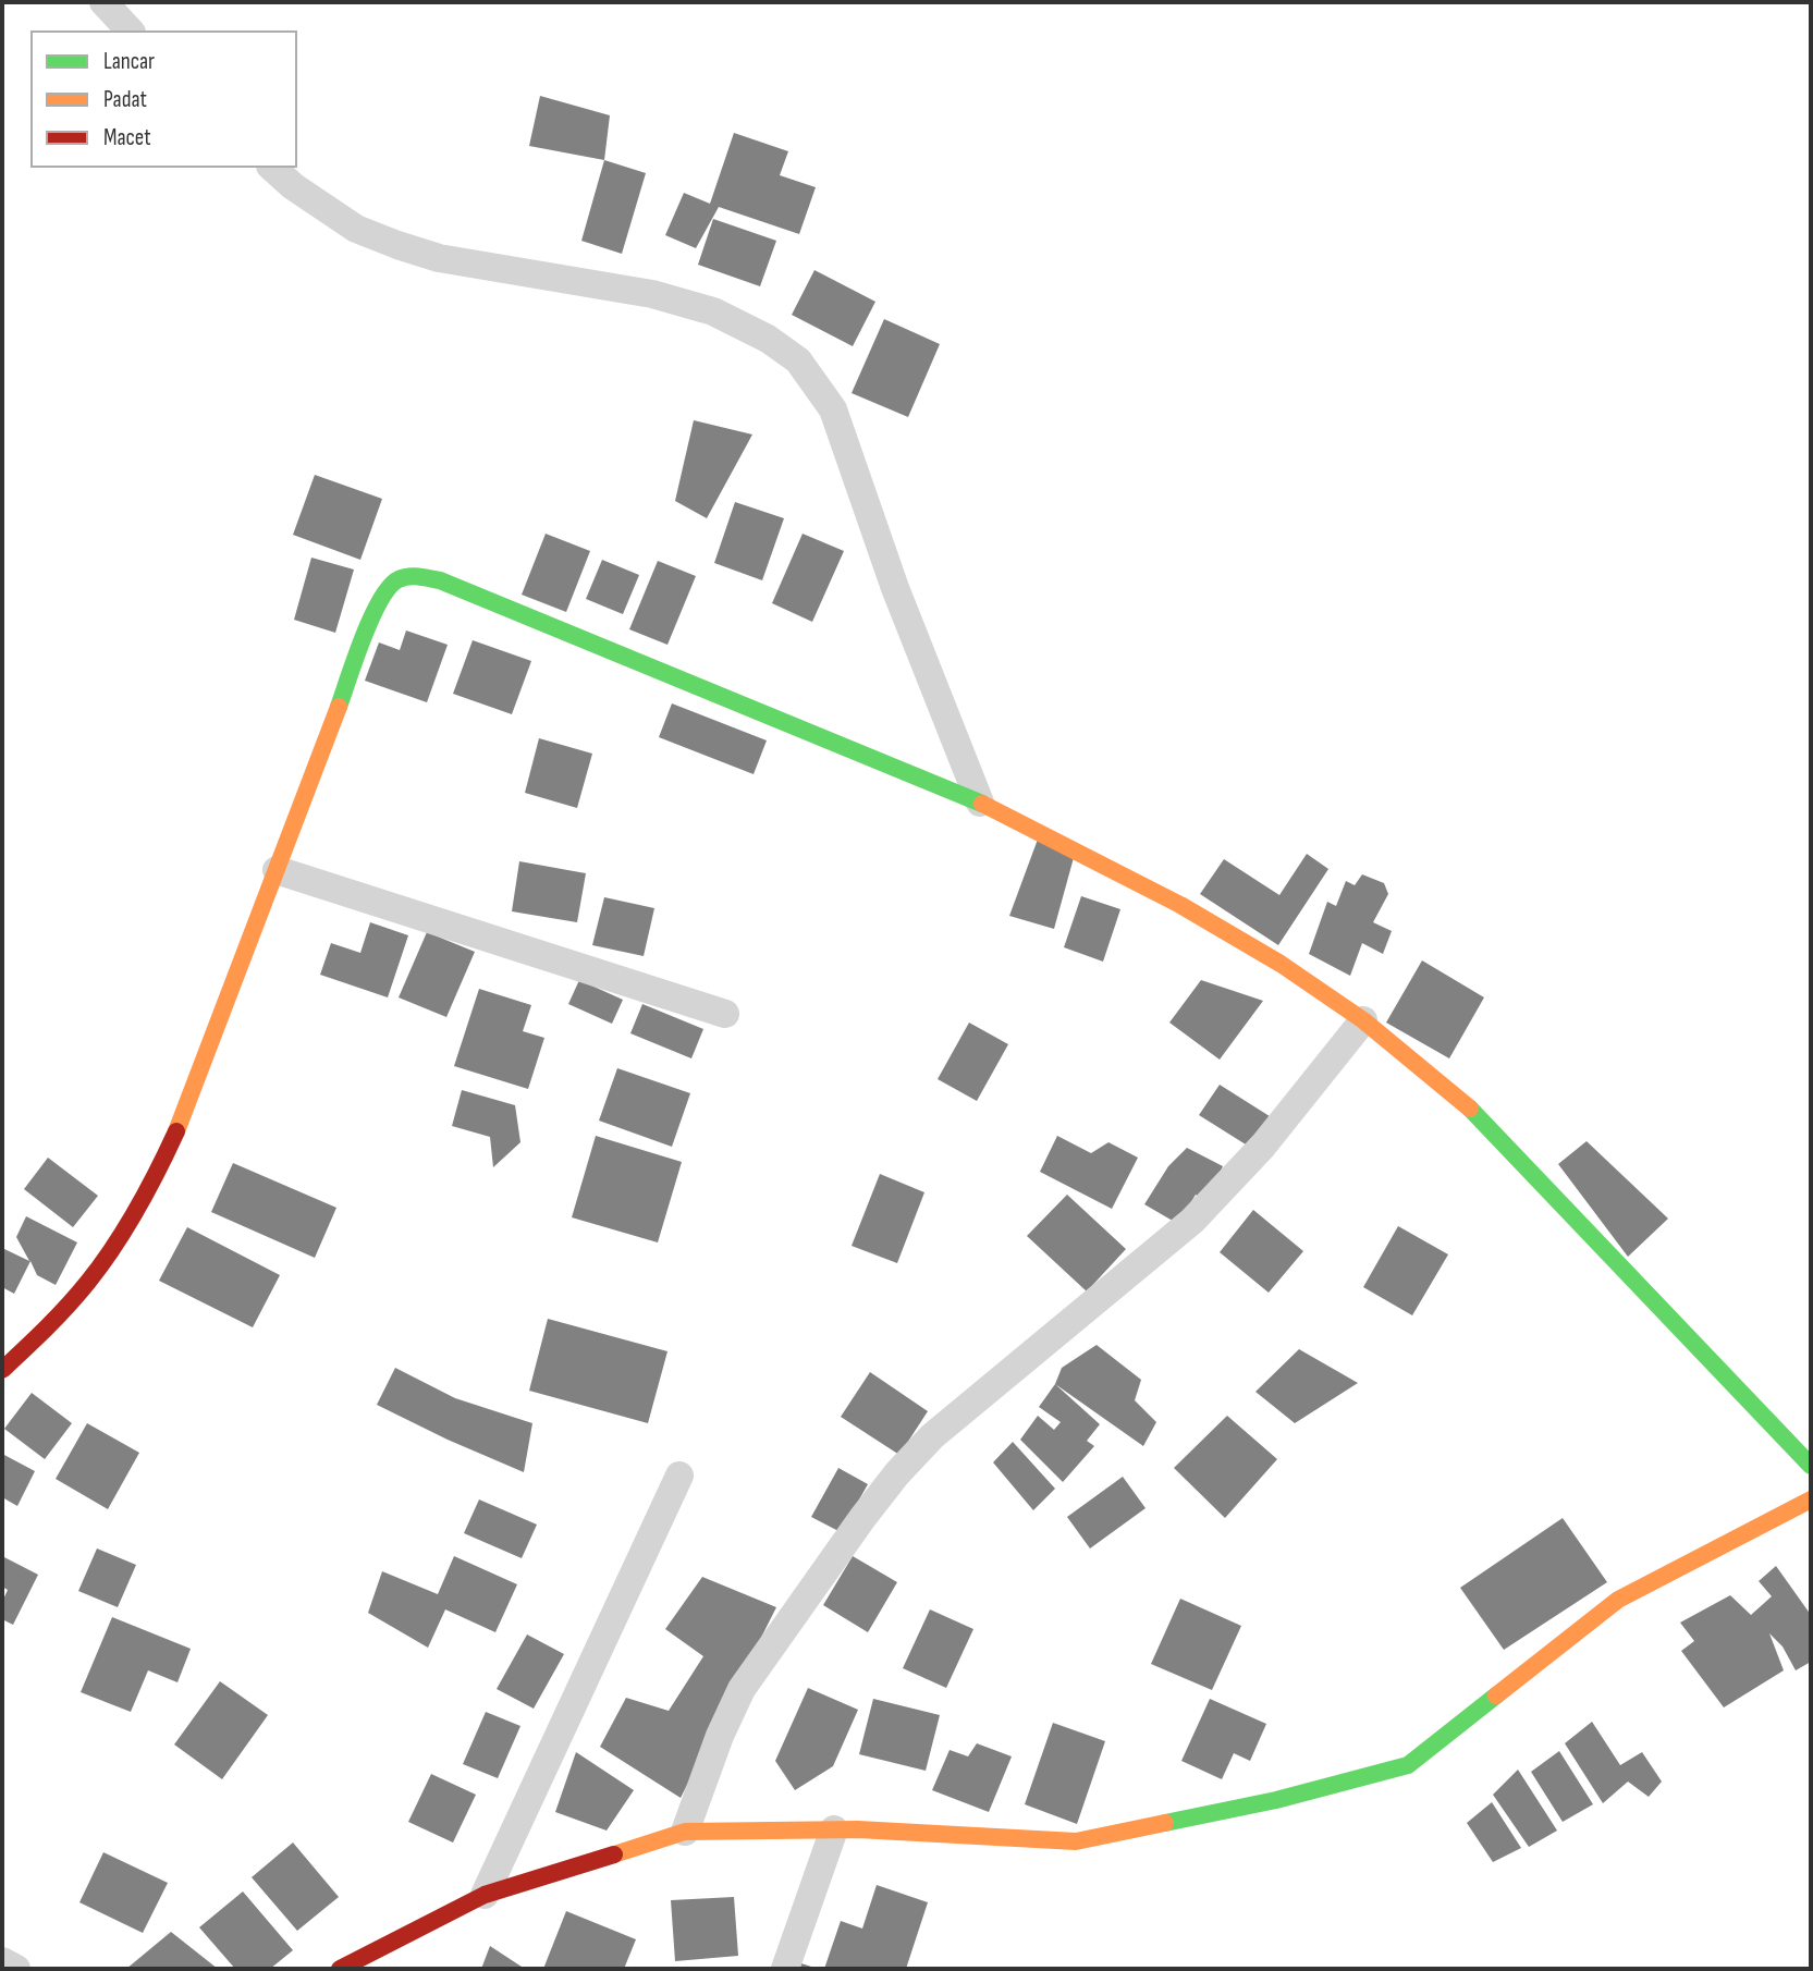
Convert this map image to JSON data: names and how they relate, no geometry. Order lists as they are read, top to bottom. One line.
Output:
{"legend":["Lancar","Padat","Macet"]}
